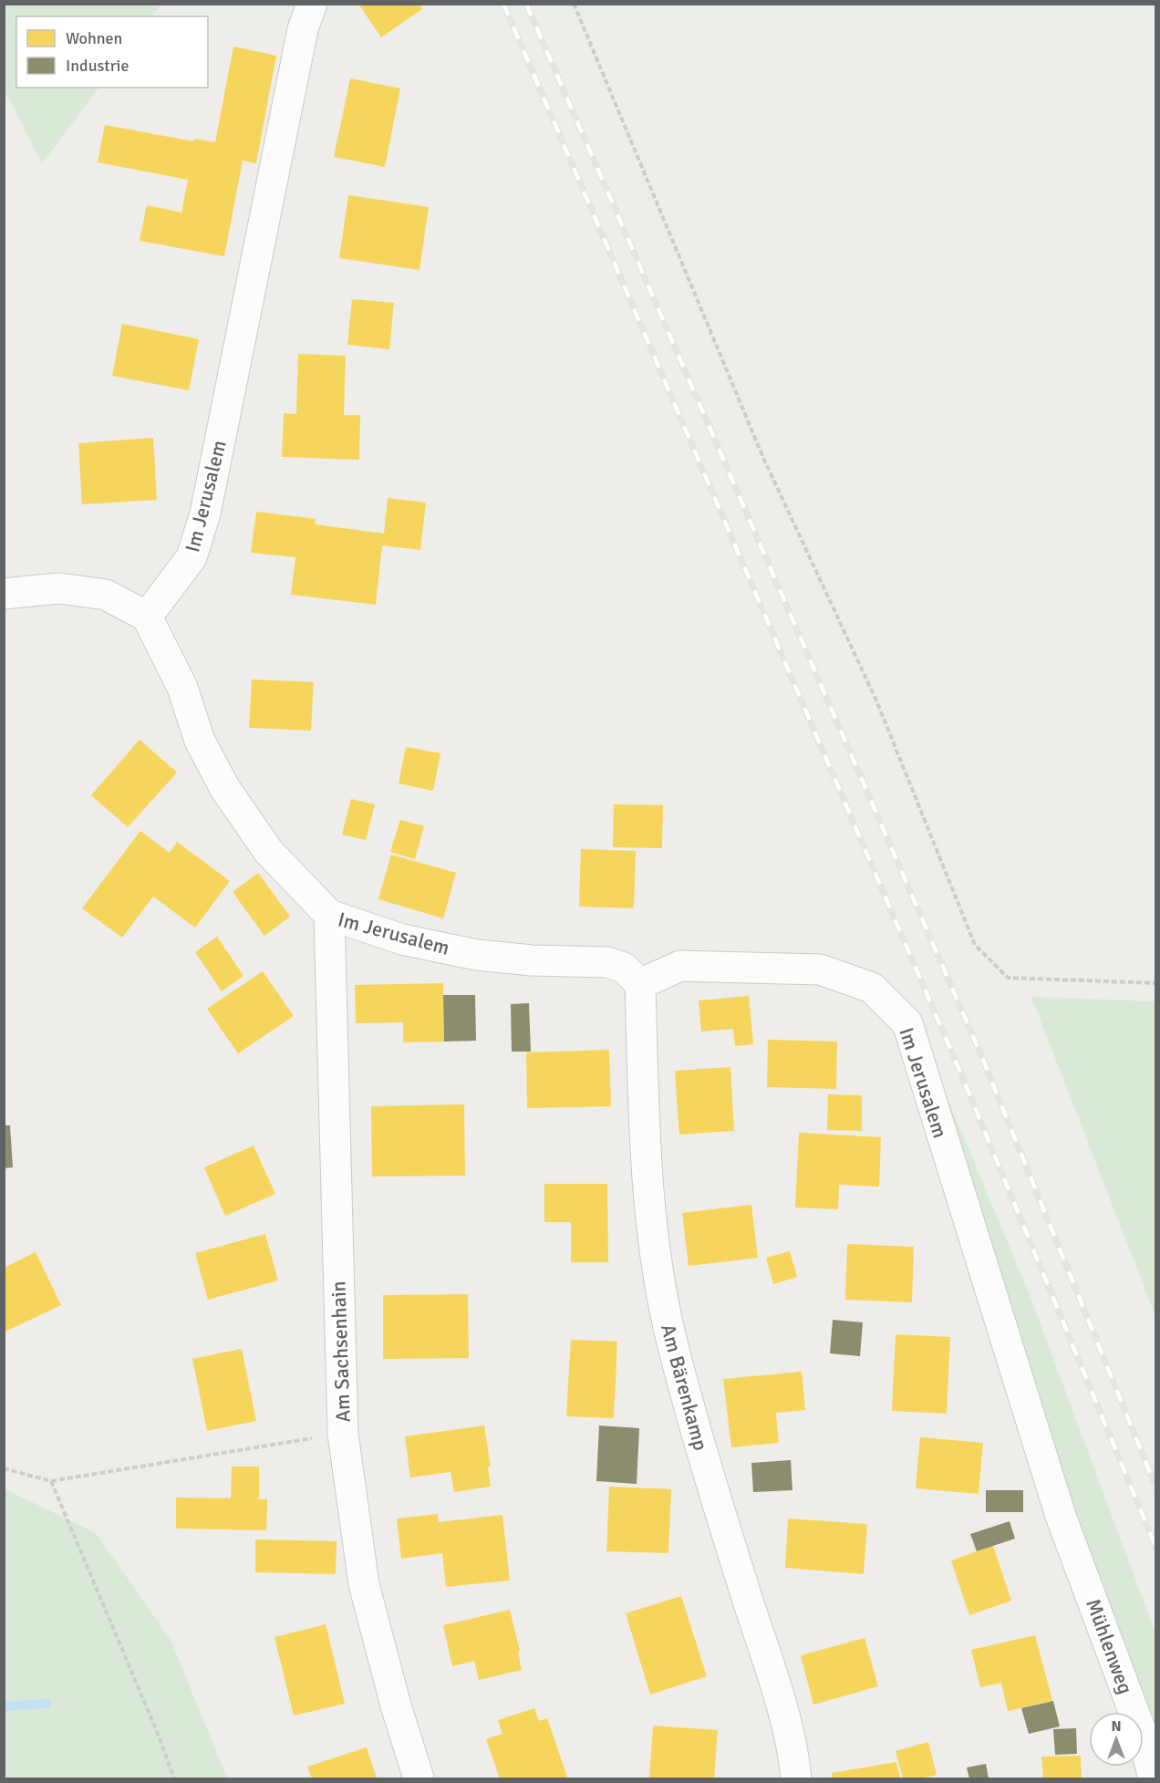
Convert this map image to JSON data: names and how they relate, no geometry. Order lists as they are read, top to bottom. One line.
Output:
{"streets":{"street":["Im Jerusalem","Am Sachsenhain","Am Bärenkamp","Mühlenweg"]},"crossings":[["Im Jerusalem","Am Sachsenhain"],["Im Jerusalem","Am Bärenkamp"],["Im Jerusalem","Mühlenweg"]],"legend":["Wohnen","Industrie"],"north":"top"}
